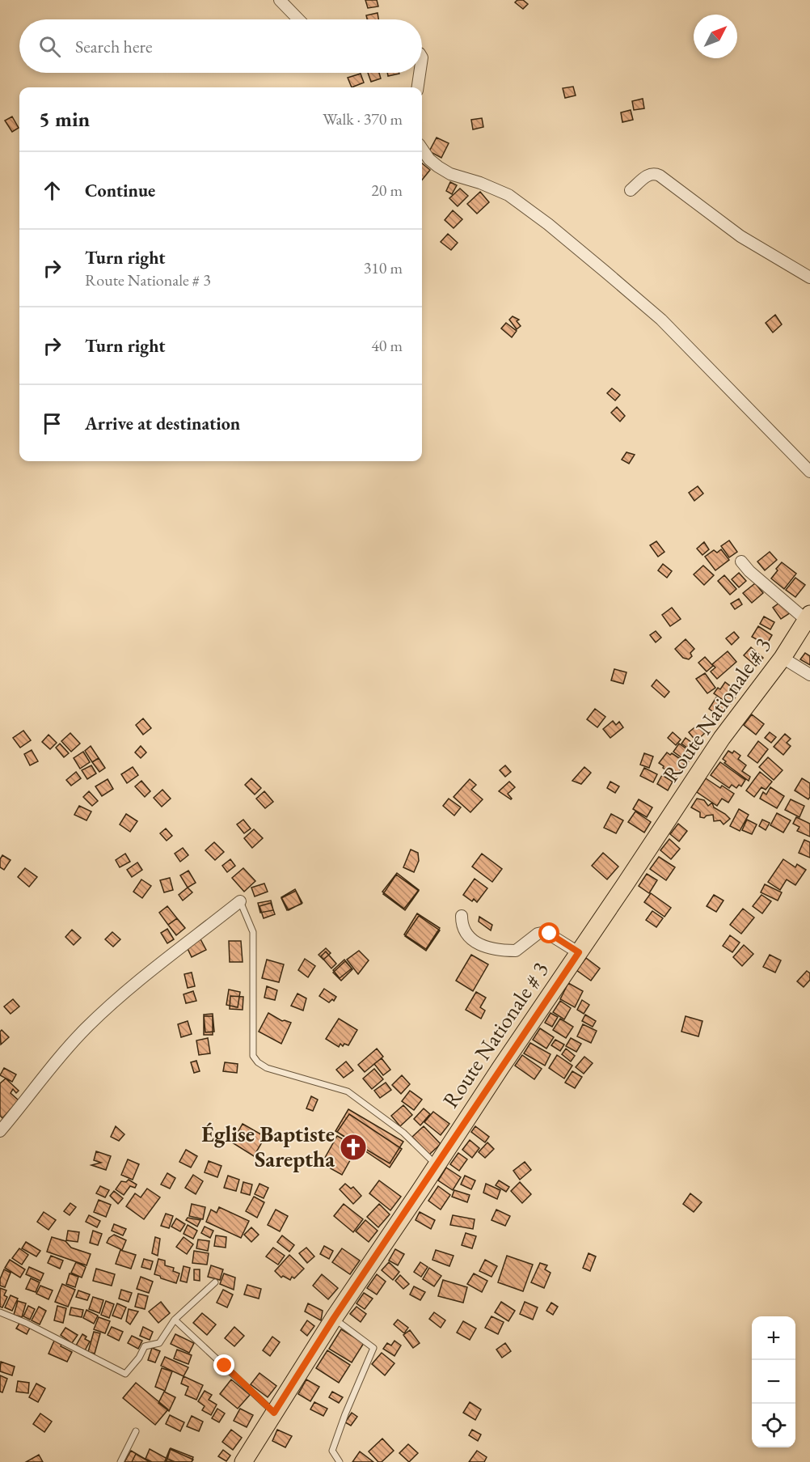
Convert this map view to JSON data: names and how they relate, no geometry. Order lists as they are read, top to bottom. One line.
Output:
{"streets":{"main road":["Route Nationale # 3"]},"places":{"church":["Église Baptiste Sareptha"]},"north":"top right","page":{"search":"Search here","heading":["5 min","Walk · 370 m"],"list":[["Continue","20 m"],["Turn right","Route Nationale # 3","310 m"],["Turn right","40 m"],"Arrive at destination"],"map_buttons":["+","−"]}}
